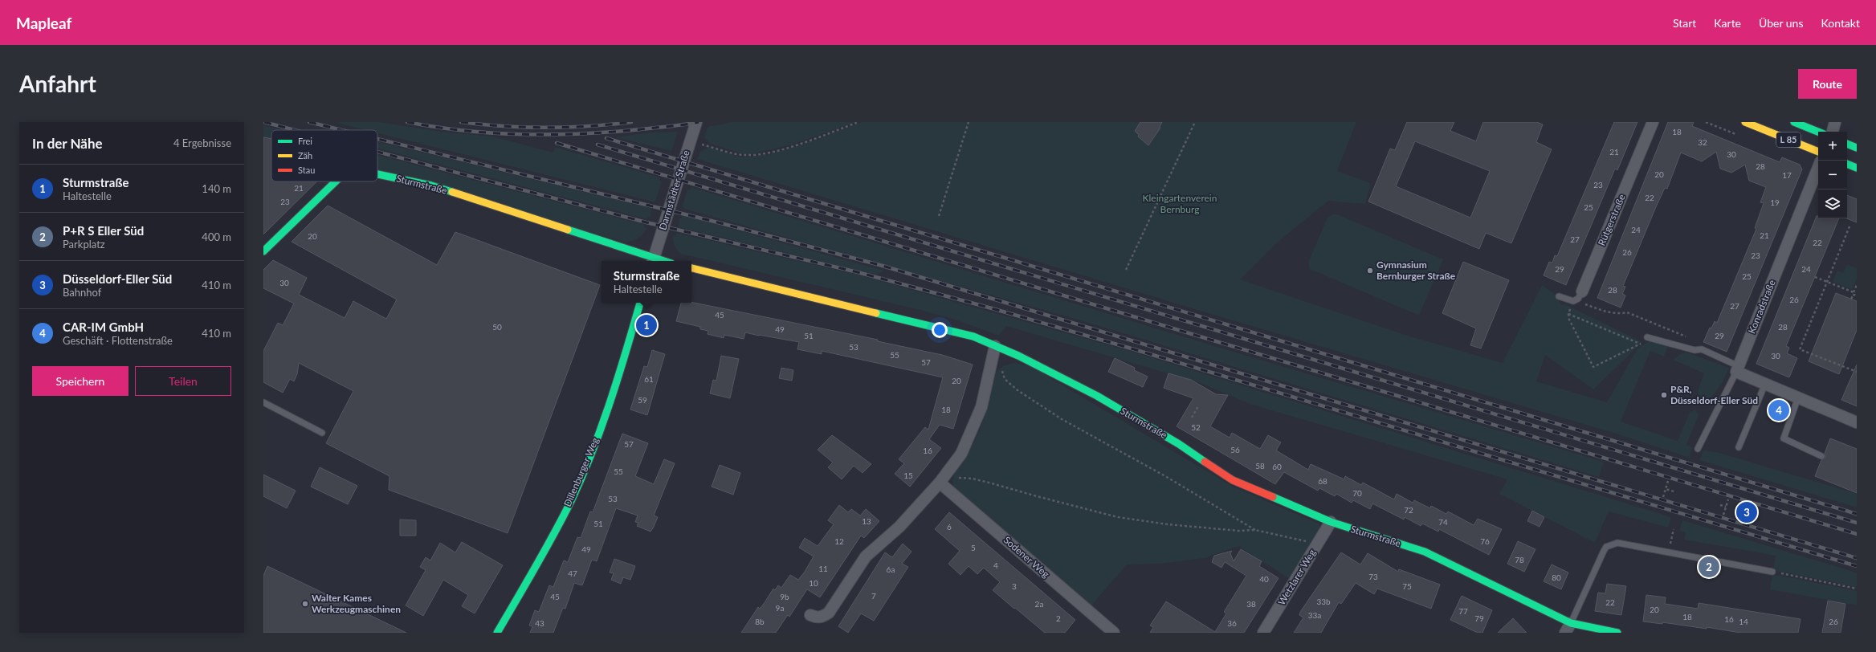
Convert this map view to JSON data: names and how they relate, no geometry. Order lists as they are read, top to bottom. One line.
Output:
{"streets":{"street":["L 85","Sturmstraße","Darmstädter Straße","Rütgerstraße","Konradstraße","Dillenburger Weg","Sodener Weg","Wetzlarer Weg"]},"crossings":[["Sturmstraße","Darmstädter Straße"],["Sturmstraße","Wetzlarer Weg"]],"parks":["Kleingartenverein Bernburg"],"places":["Gymnasium Bernburger Straße","P&R, Düsseldorf-Eller Süd","Walter Kames Werkzeugmaschinen"],"house_numbers":["18","32","21","30","28","20","17","23","21","22","23","19","25","24","21","20","27","22","26","23","29","24","25","30","28","26","27","45","50","28","49","51","29","53","55","30","57","61","20","59","18","52","57","56","16","58","60","55","15","68","70","53","72","13","74","51","6","12","76","5","49","78","4","11","6a","47","73","80","40","10","3","75","7","45","9b","33b","22","2a","38","9a","20","77","33a","18","2","79","16","8b","14","26","43","36"],"legend":["Frei","Zäh","Stau"],"page":{"header":"Mapleaf","nav":["Start","Karte","Über uns","Kontakt"],"buttons":["Route",["Speichern","Teilen"]],"title":"Anfahrt","heading":["In der Nähe","4 Ergebnisse"],"map_buttons":["+","−"],"list":[{"mark":"1","name":"Sturmstraße","note":"Haltestelle","value":"140 m"},{"mark":"2","name":"P+R S Eller Süd","note":"Parkplatz","value":"400 m"},{"mark":"3","name":"Düsseldorf-Eller Süd","note":"Bahnhof","value":"410 m"},{"mark":"4","name":"CAR-IM GmbH","note":"Geschäft · Flottenstraße","value":"410 m"}],"popup":["Sturmstraße","Haltestelle"],"pins":["1","4","3","2"]}}
